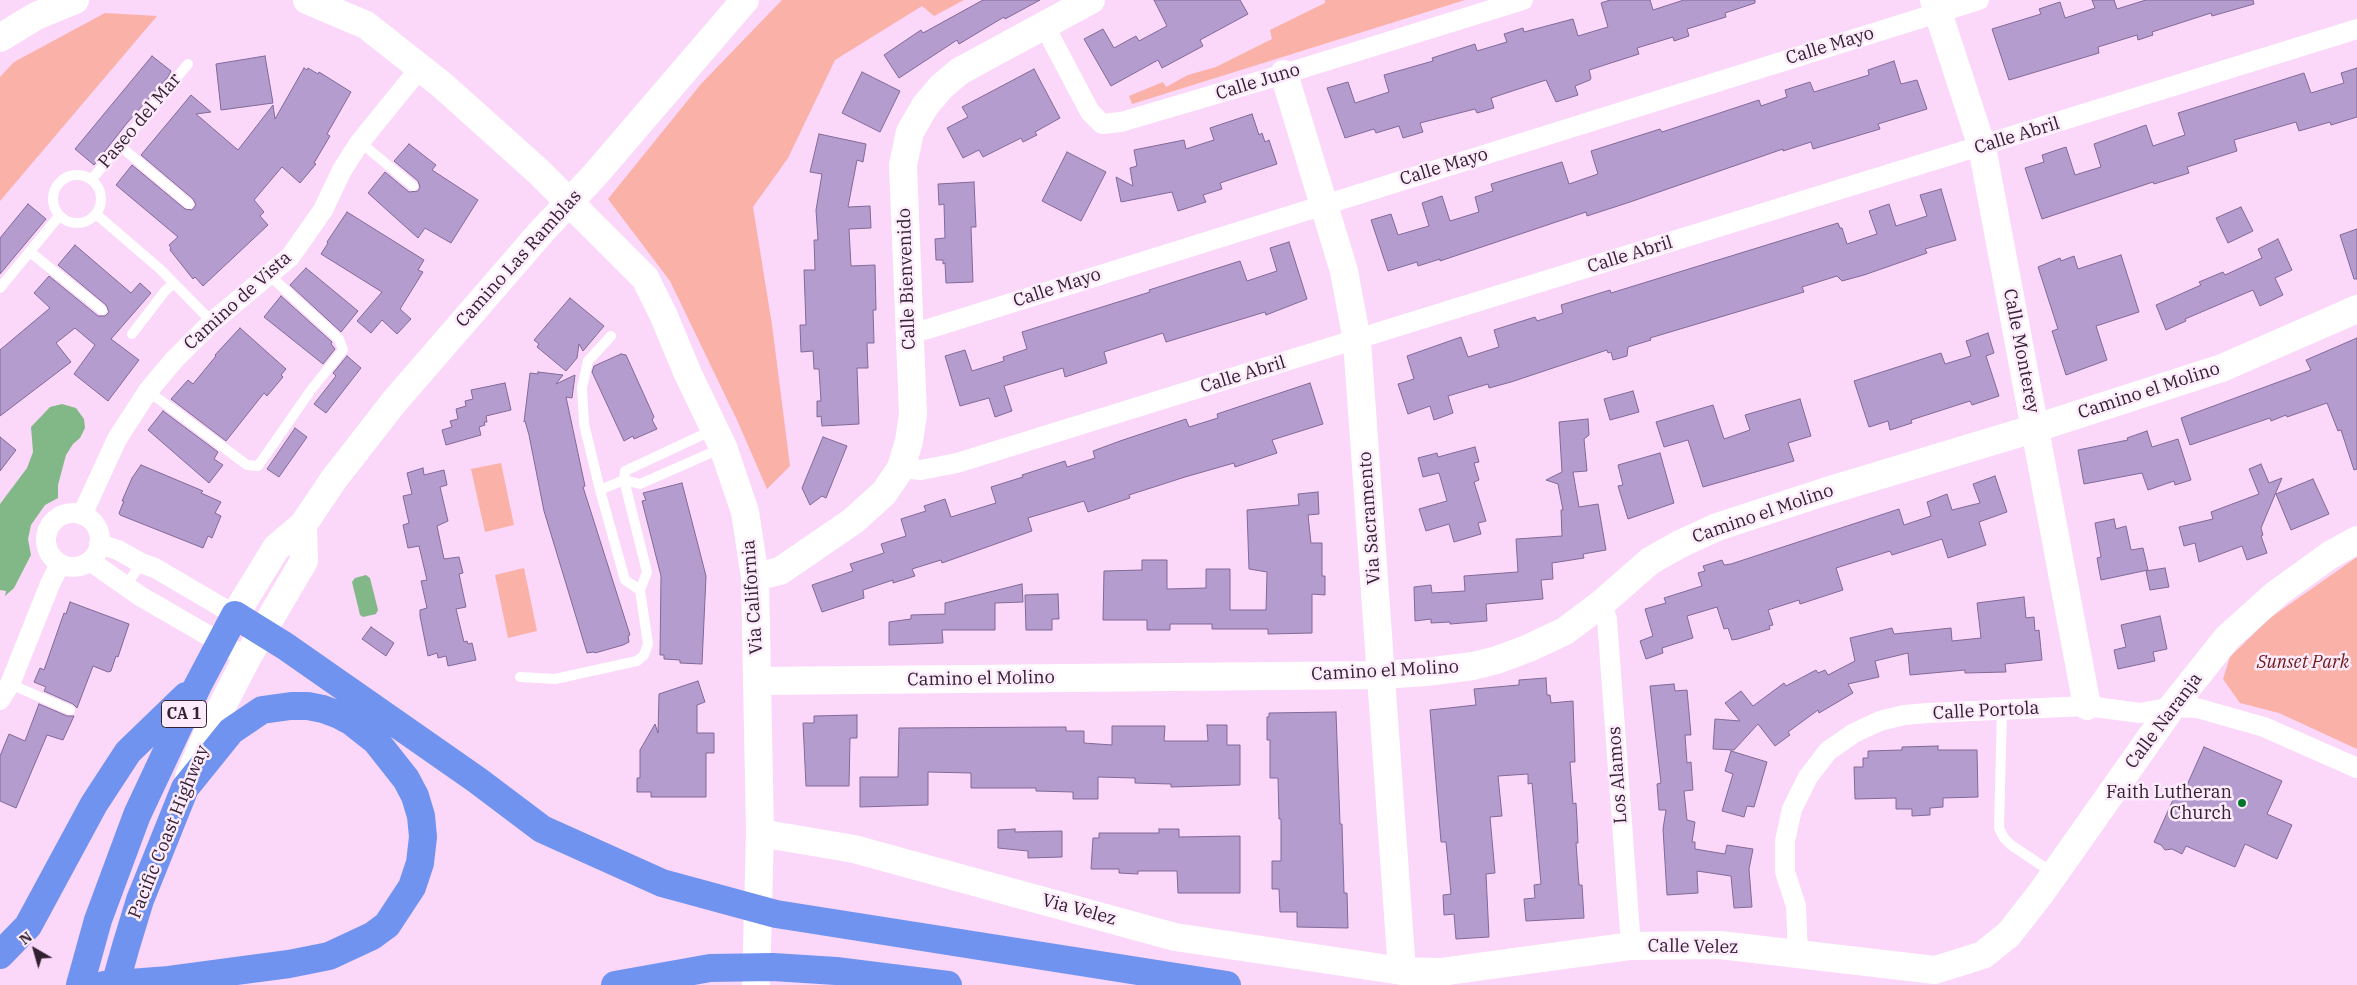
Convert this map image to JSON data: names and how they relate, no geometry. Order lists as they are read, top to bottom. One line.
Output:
{"streets":{"highway":["CA 1","Pacific Coast Highway"],"street":["Calle Mayo","Calle Juno","Calle Abril","Camino Las Ramblas","Calle Bienvenido","Camino de Vista","Calle Monterey","Camino el Molino","Via Sacramento","Via California","Calle Portola","Calle Naranja","Los Alamos","Via Velez","Calle Velez"],"lane":["Paseo del Mar"]},"crossings":[["Calle Mayo","Calle Bienvenido"],["Calle Mayo","Calle Monterey"],["Calle Mayo","Via Sacramento"],["Calle Juno","Calle Bienvenido"],["Calle Juno","Via Sacramento"],["Calle Abril","Calle Bienvenido"],["Calle Abril","Calle Monterey"],["Calle Abril","Via Sacramento"],["Camino Las Ramblas","Via California"],["Camino Las Ramblas","Pacific Coast Highway"],["Calle Bienvenido","Via California"],["Camino de Vista","Via California"],["Calle Monterey","Camino el Molino"],["Calle Monterey","Calle Portola"],["Camino el Molino","Via Sacramento"],["Camino el Molino","Via California"],["Camino el Molino","Los Alamos"],["Via Sacramento","Via Velez"],["Via Sacramento","Calle Velez"],["Via California","Via Velez"],["Calle Portola","Calle Naranja"],["Calle Portola","Calle Velez"],["Calle Naranja","Calle Velez"],["Los Alamos","Calle Velez"],["Via Velez","Calle Velez"]],"parks":["Sunset Park"],"places":["Faith Lutheran Church"],"north":"top left"}
